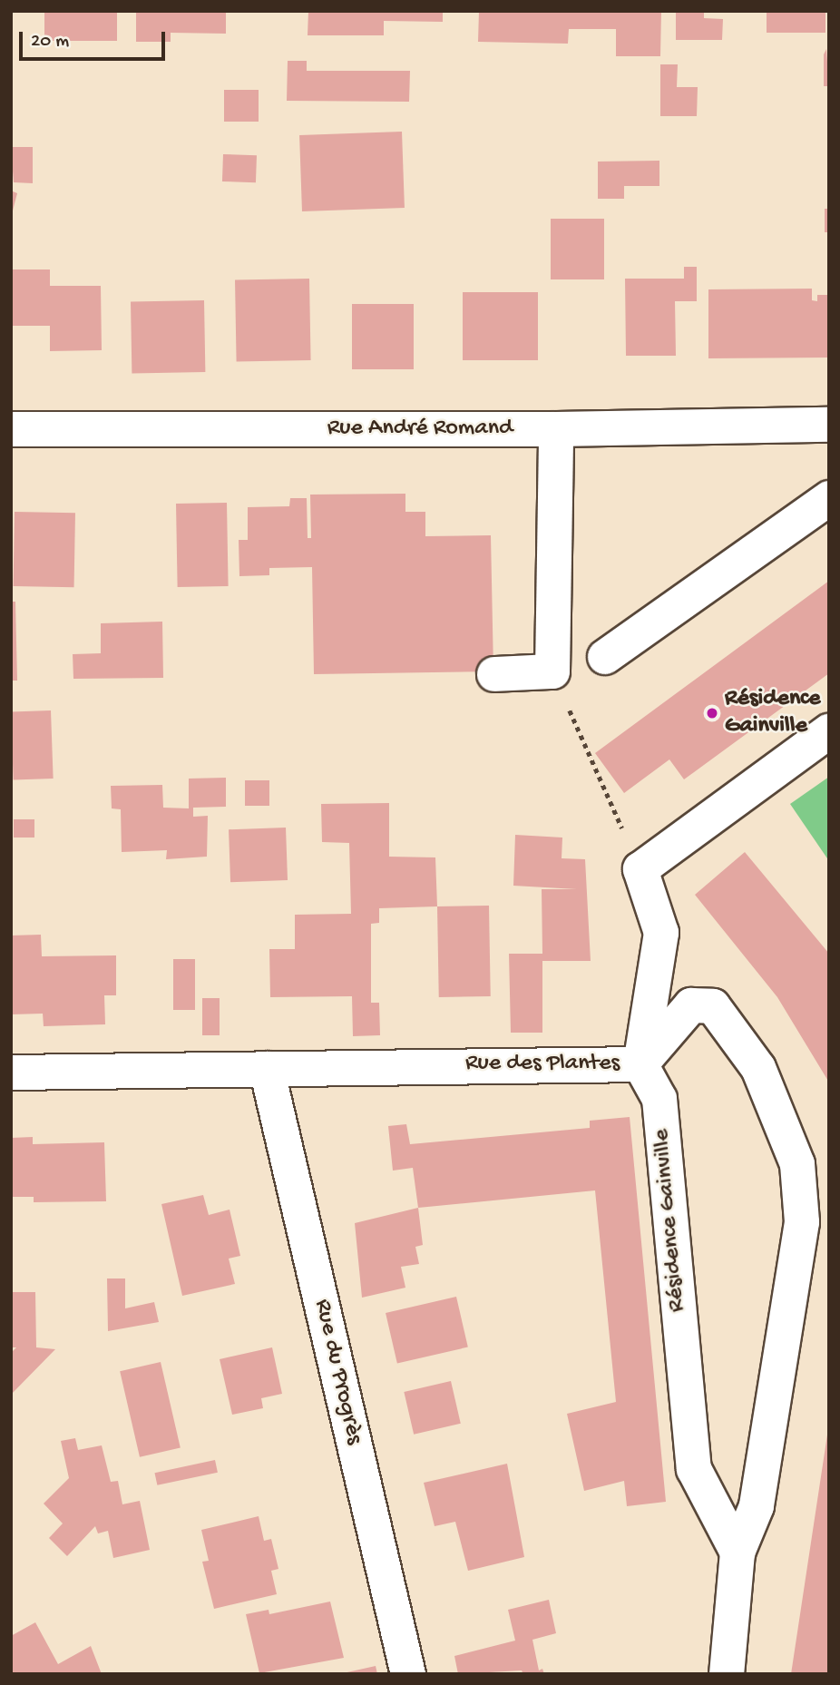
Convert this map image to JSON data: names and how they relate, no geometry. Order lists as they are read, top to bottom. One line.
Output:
{"streets":{"street":["Rue André Romand","Rue des Plantes","Résidence Gainville","Rue du Progrès"]},"crossings":[["Rue des Plantes","Résidence Gainville"],["Rue des Plantes","Rue du Progrès"]],"places":["Résidence Gainville"],"scale_bar":"20 m"}
